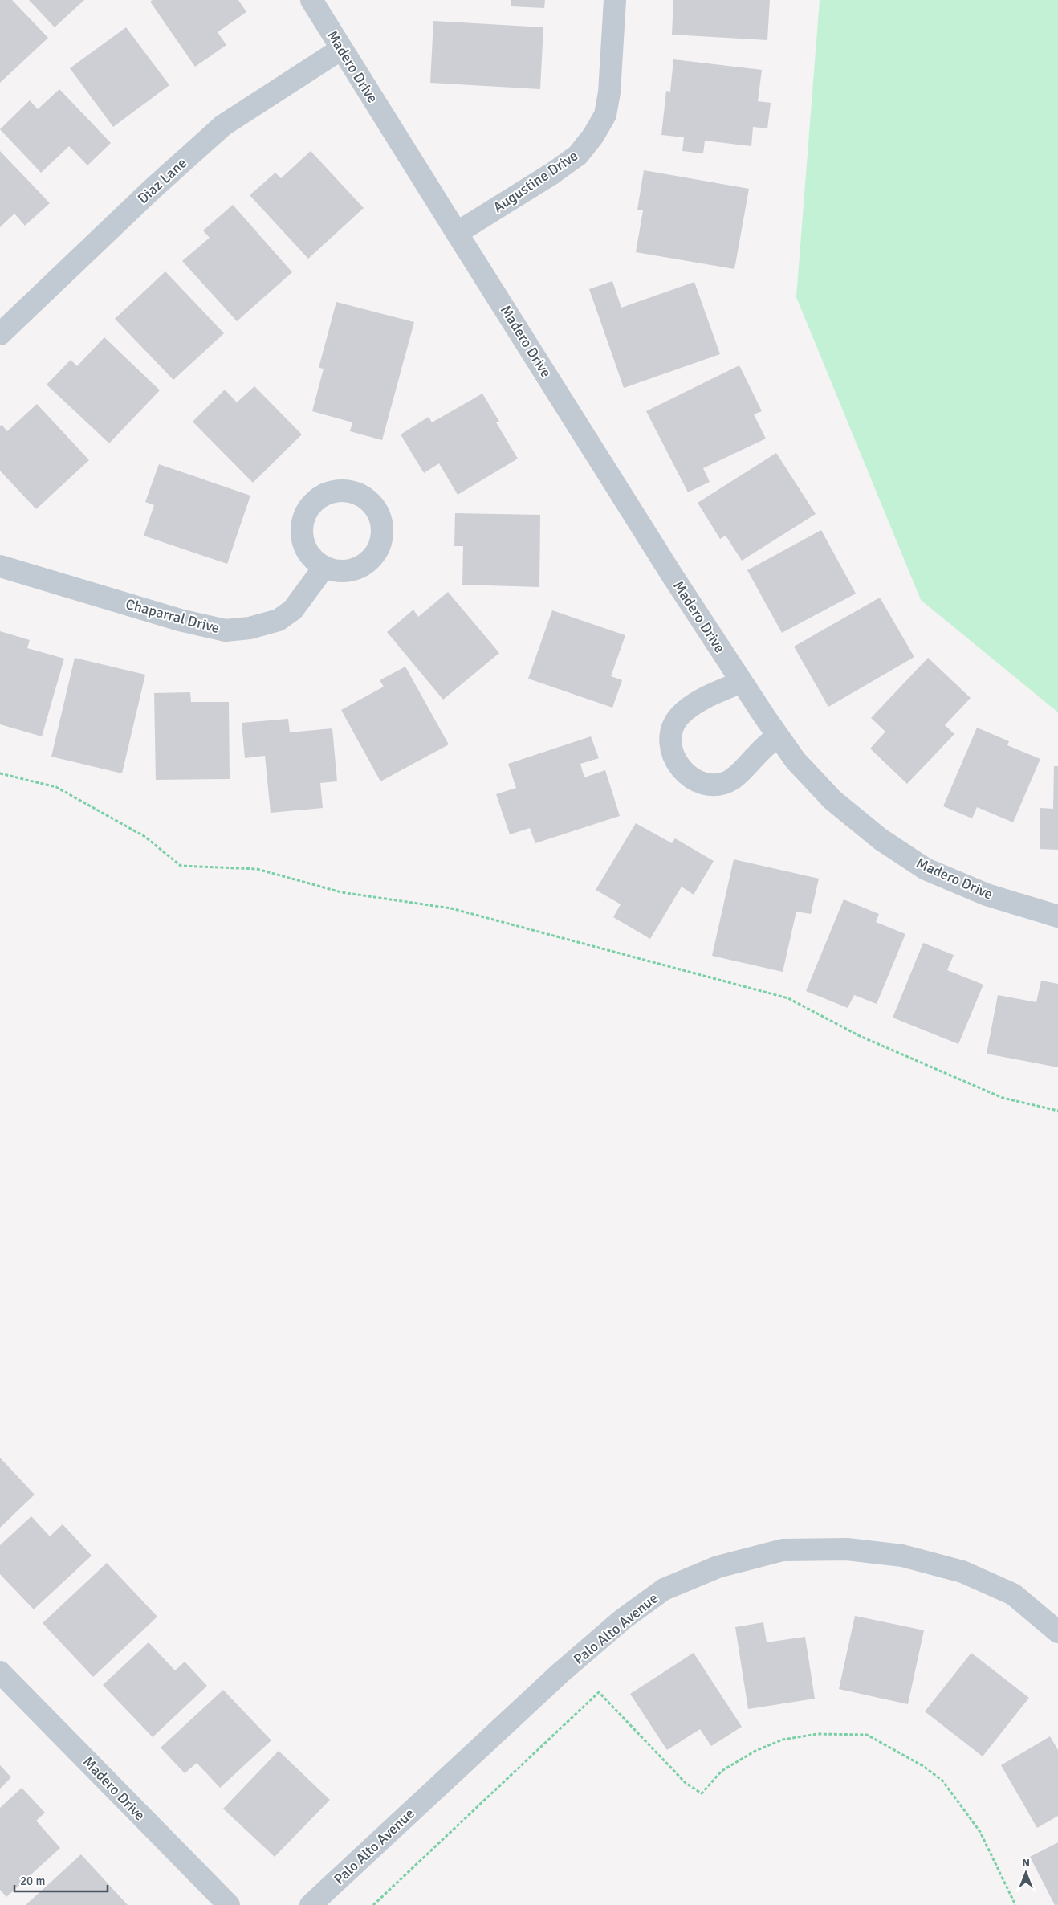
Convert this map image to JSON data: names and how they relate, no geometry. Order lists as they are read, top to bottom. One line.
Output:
{"streets":{"street":["Madero Drive","Diaz Lane","Augustine Drive","Chaparral Drive","Palo Alto Avenue"]},"crossings":[["Madero Drive","Diaz Lane"],["Madero Drive","Augustine Drive"]],"scale_bar":"20 m","north":"top"}
